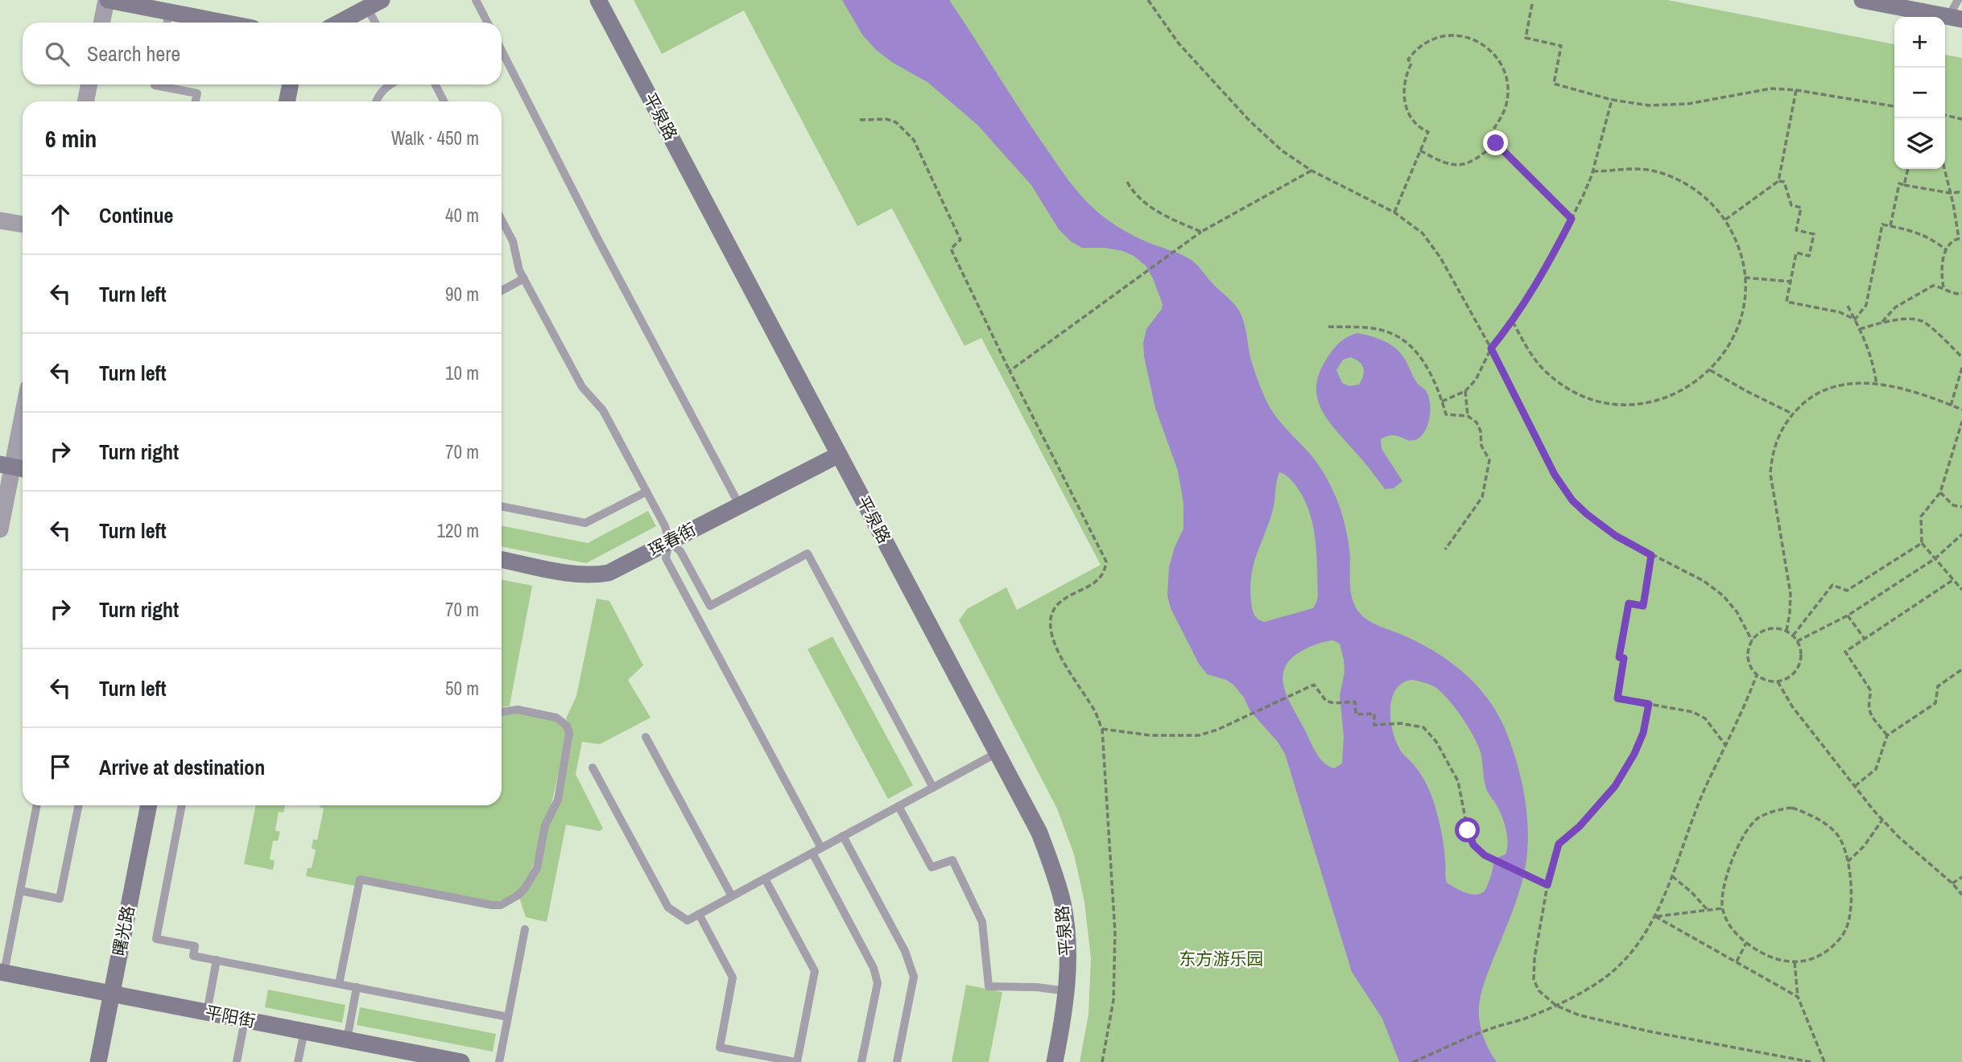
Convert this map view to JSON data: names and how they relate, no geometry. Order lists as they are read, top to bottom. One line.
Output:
{"streets":{"street":["平泉路","珲春街","曙光路","平阳街"]},"crossings":[["平泉路","珲春街"],["曙光路","平阳街"]],"parks":["东方游乐园"],"page":{"map_buttons":["+","−"],"search":"Search here","heading":["6 min","Walk · 450 m"],"list":[["Continue","40 m"],["Turn left","90 m"],["Turn left","10 m"],["Turn right","70 m"],["Turn left","120 m"],["Turn right","70 m"],["Turn left","50 m"],"Arrive at destination"]}}
